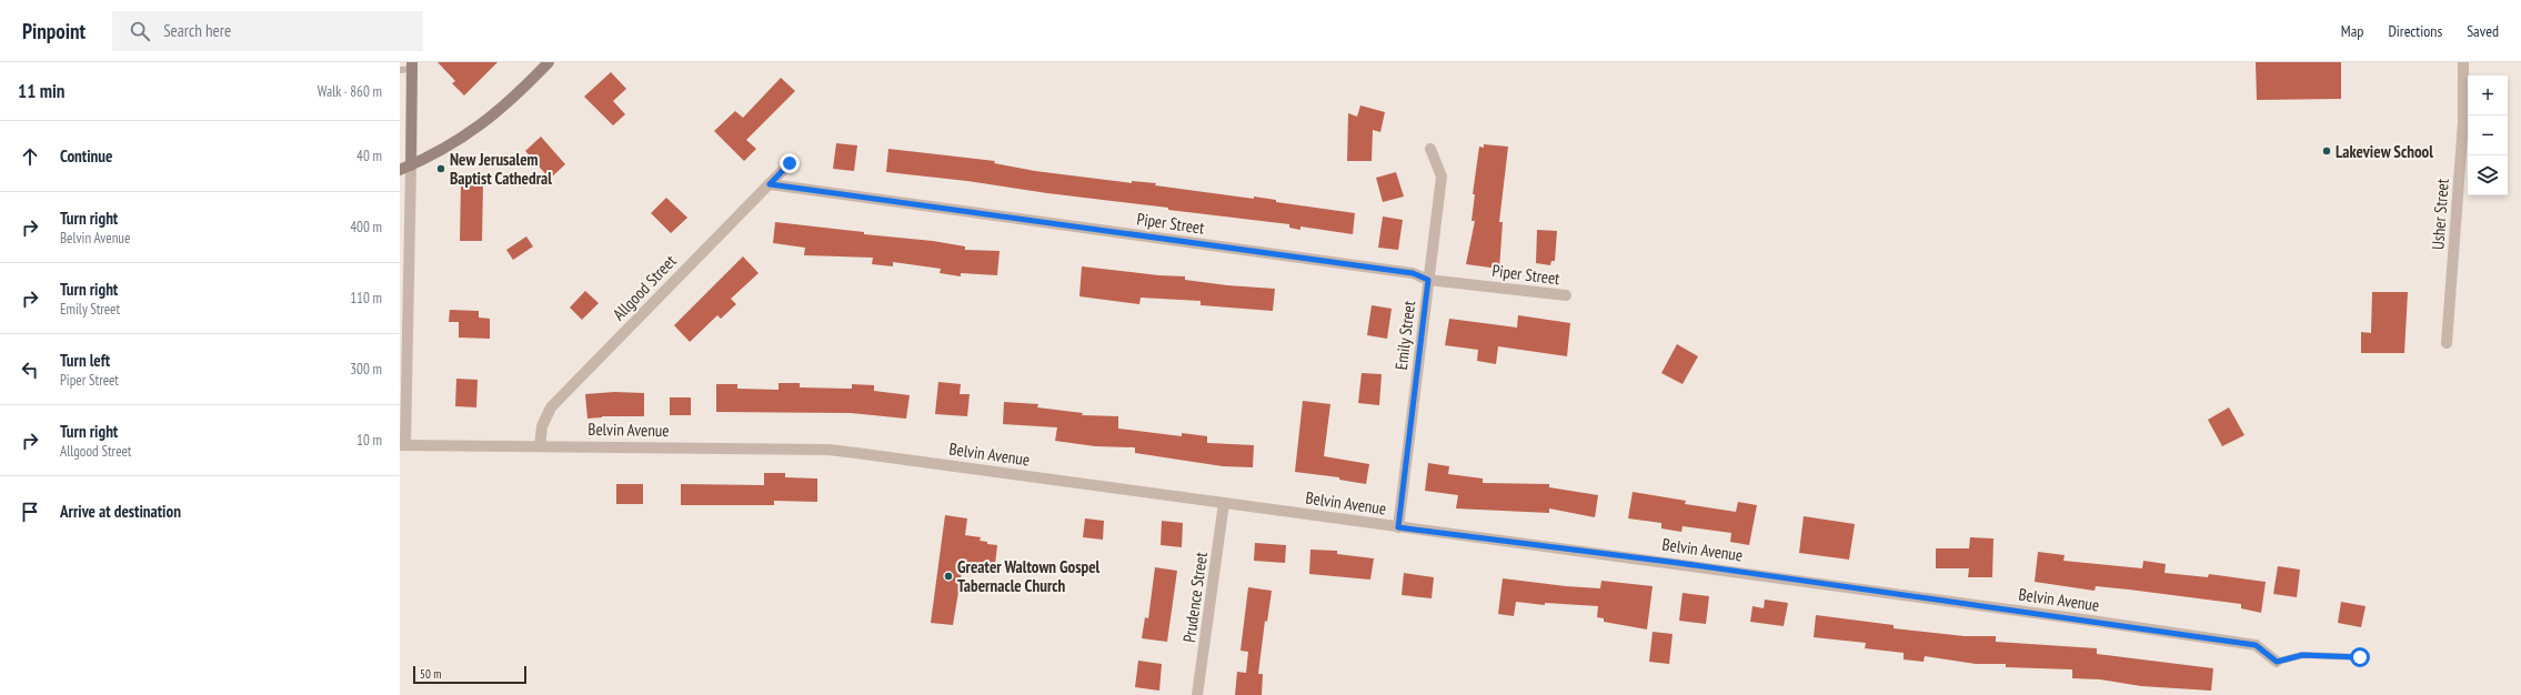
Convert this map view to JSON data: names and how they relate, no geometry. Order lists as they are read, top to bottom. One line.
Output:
{"streets":{"street":["Usher Street","Piper Street","Allgood Street","Emily Street","Belvin Avenue","Prudence Street"]},"crossings":[["Piper Street","Allgood Street"],["Piper Street","Emily Street"],["Allgood Street","Belvin Avenue"],["Emily Street","Belvin Avenue"],["Belvin Avenue","Prudence Street"]],"places":["Lakeview School","New Jerusalem Baptist Cathedral","Greater Waltown Gospel Tabernacle Church"],"scale_bar":"50 m","page":{"header":"Pinpoint","search":"Search here","nav":["Map","Directions","Saved"],"heading":["11 min","Walk · 860 m"],"map_buttons":["+","−"],"list":[["Continue","40 m"],["Turn right","Belvin Avenue","400 m"],["Turn right","Emily Street","110 m"],["Turn left","Piper Street","300 m"],["Turn right","Allgood Street","10 m"],"Arrive at destination"],"scale":"50 m"}}
